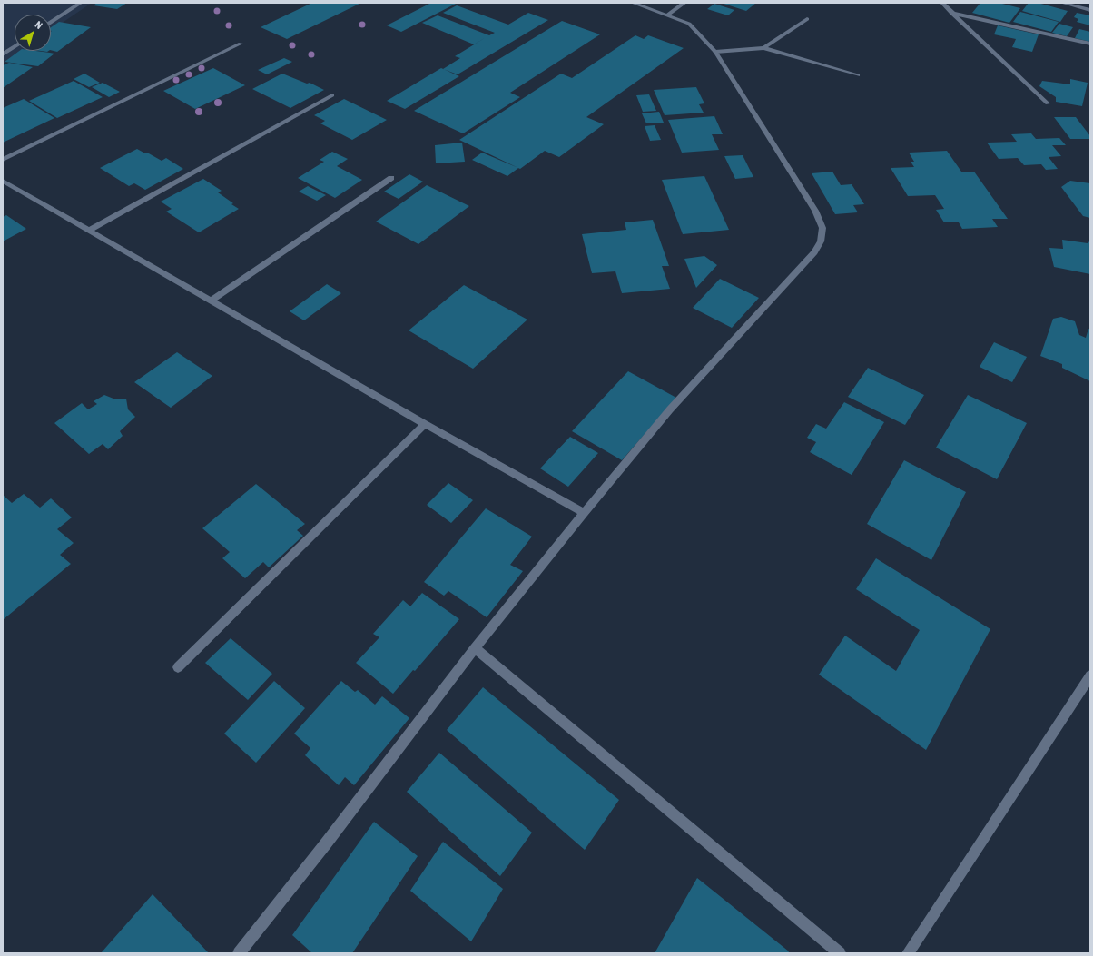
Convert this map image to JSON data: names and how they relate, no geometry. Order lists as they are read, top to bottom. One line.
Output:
{"north":"top right"}
